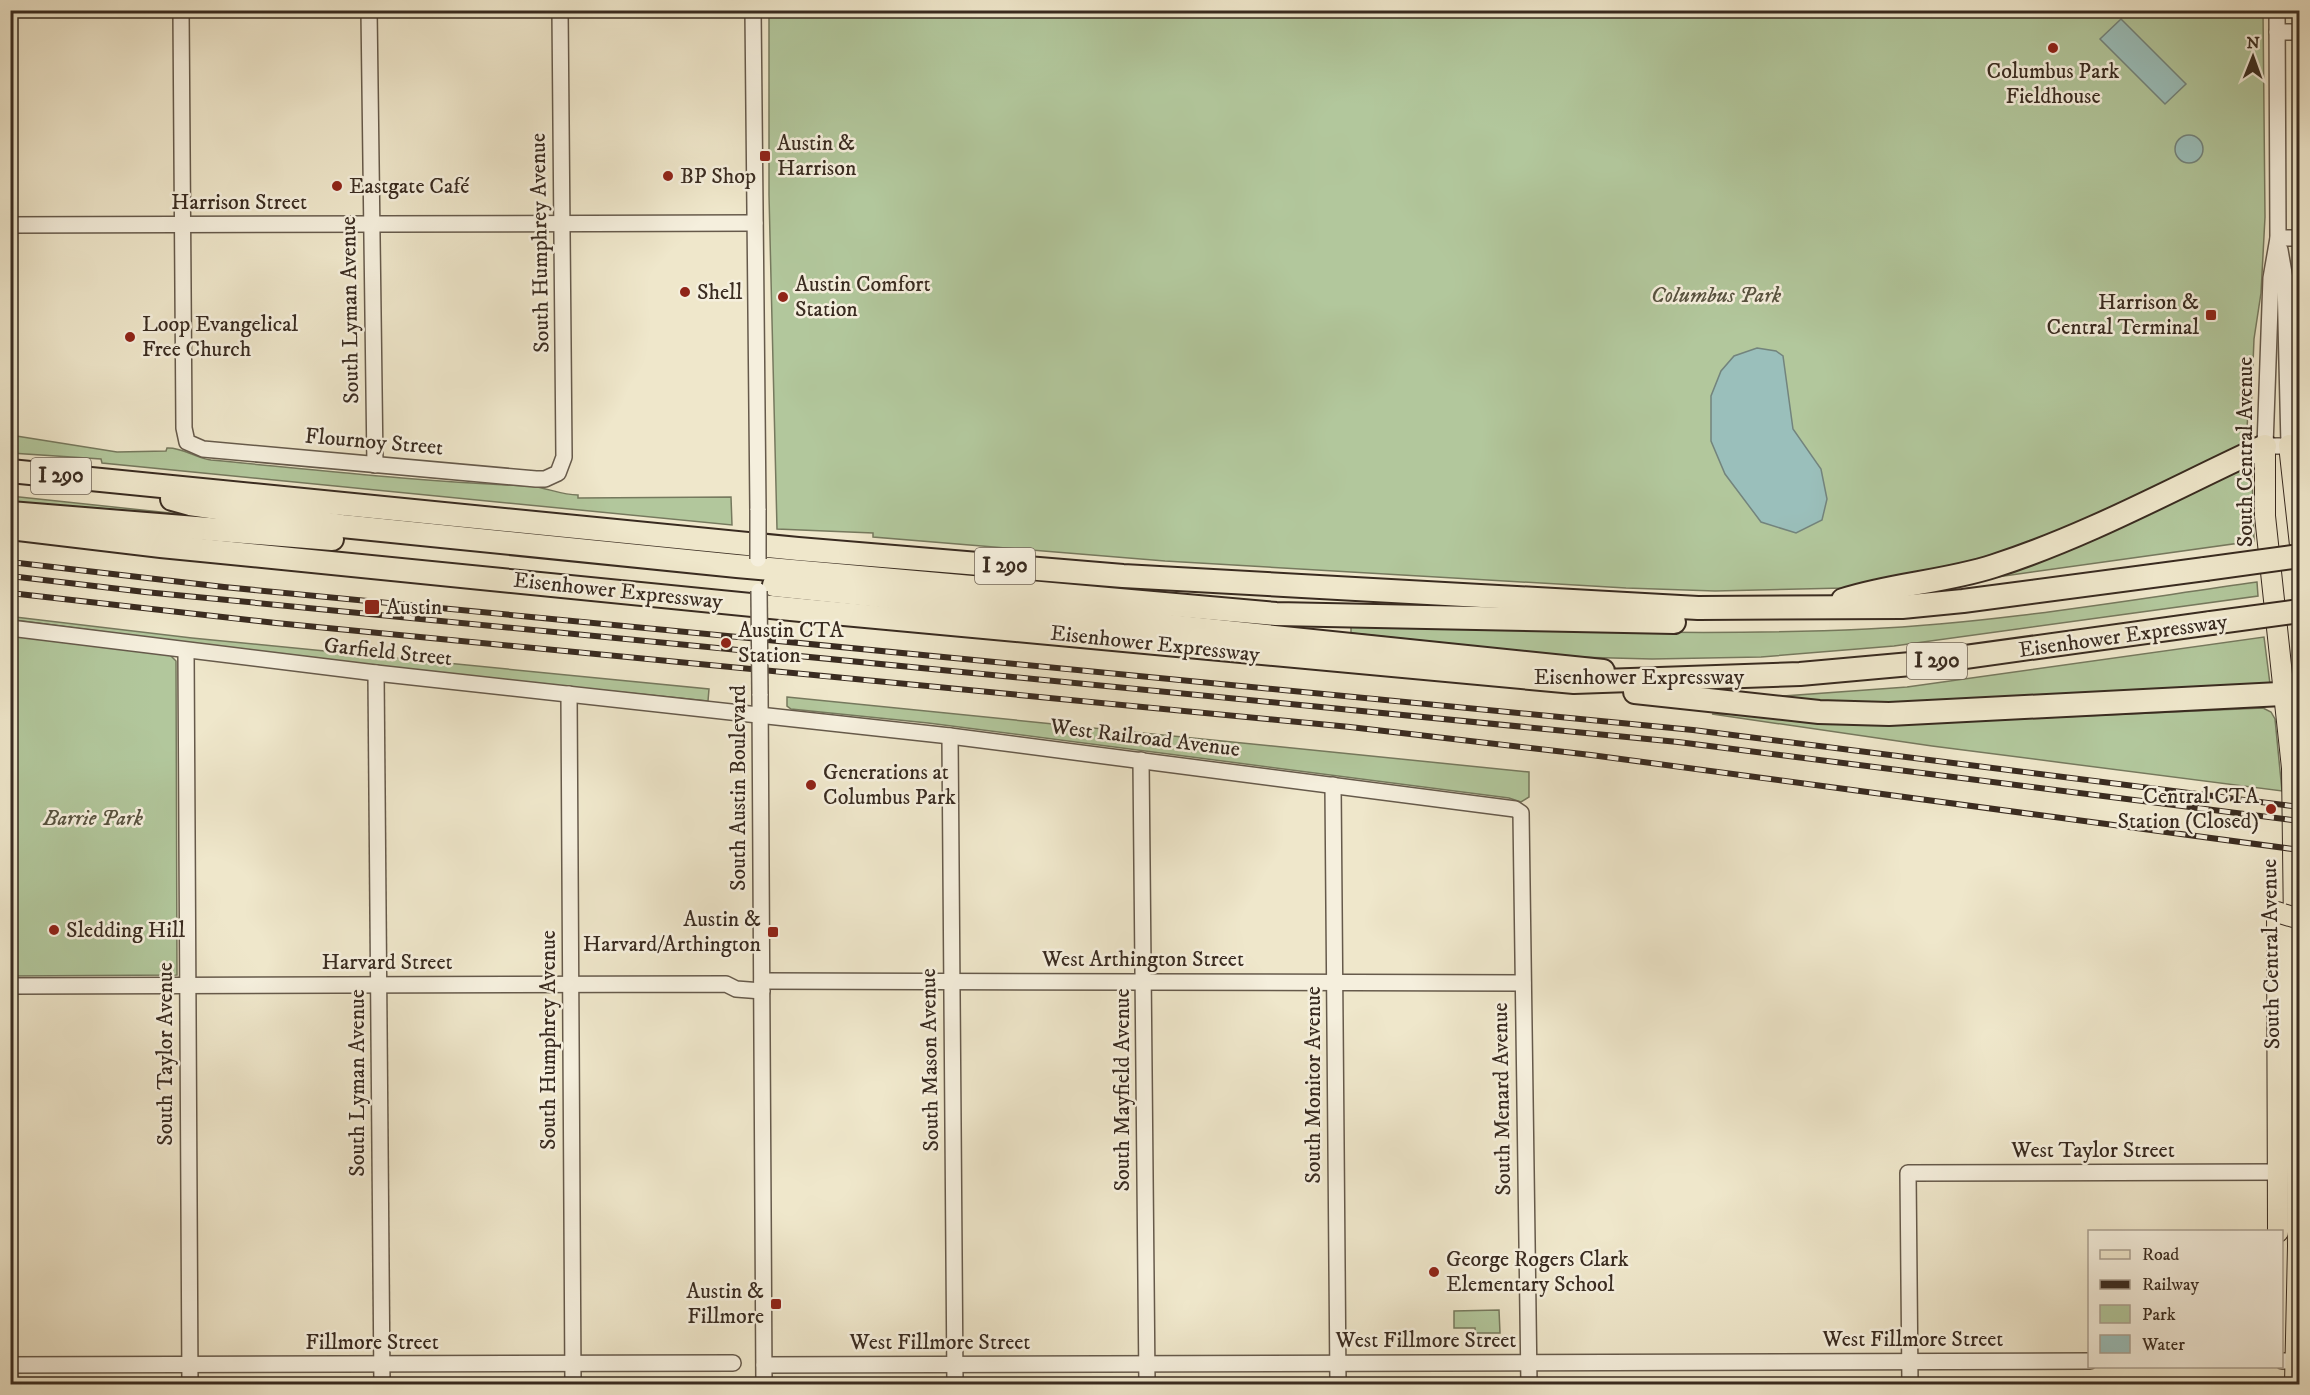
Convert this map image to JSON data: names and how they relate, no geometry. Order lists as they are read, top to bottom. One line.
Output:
{"streets":{"highway":["I 290","Eisenhower Expressway"],"main road":["South Central Avenue"],"street":["Harrison Street","South Humphrey Avenue","South Lyman Avenue","Flournoy Street","Garfield Street","West Railroad Avenue","South Austin Boulevard","West Arthington Street","Harvard Street","South Taylor Avenue","South Mason Avenue","South Monitor Avenue","South Mayfield Avenue","South Menard Avenue","West Taylor Street","West Fillmore Street","Fillmore Street"]},"crossings":[["Harrison Street","South Humphrey Avenue"],["Harrison Street","South Lyman Avenue"],["Harrison Street","Flournoy Street"],["Harrison Street","South Austin Boulevard"],["South Humphrey Avenue","Flournoy Street"],["South Humphrey Avenue","Garfield Street"],["South Humphrey Avenue","Harvard Street"],["South Humphrey Avenue","Fillmore Street"],["South Lyman Avenue","Flournoy Street"],["South Lyman Avenue","Garfield Street"],["South Lyman Avenue","Harvard Street"],["South Lyman Avenue","Fillmore Street"],["Garfield Street","West Railroad Avenue"],["Garfield Street","South Austin Boulevard"],["Garfield Street","South Taylor Avenue"],["West Railroad Avenue","South Austin Boulevard"],["West Railroad Avenue","South Mason Avenue"],["West Railroad Avenue","South Monitor Avenue"],["West Railroad Avenue","South Mayfield Avenue"],["West Railroad Avenue","South Menard Avenue"],["South Austin Boulevard","West Arthington Street"],["South Austin Boulevard","Harvard Street"],["South Austin Boulevard","West Fillmore Street"],["West Arthington Street","Harvard Street"],["West Arthington Street","South Mason Avenue"],["West Arthington Street","South Monitor Avenue"],["West Arthington Street","South Mayfield Avenue"],["West Arthington Street","South Menard Avenue"],["Harvard Street","South Taylor Avenue"],["South Taylor Avenue","Fillmore Street"],["South Mason Avenue","West Fillmore Street"],["South Monitor Avenue","West Fillmore Street"],["South Mayfield Avenue","West Fillmore Street"],["South Menard Avenue","West Fillmore Street"],["West Taylor Street","West Fillmore Street"]],"parks":["Columbus Park","Barrie Park"],"places":{"other":["Columbus Park Fieldhouse","BP Shop","Eastgate Café","Shell","Austin Comfort Station","Loop Evangelical Free Church","Austin CTA Station","Generations at Columbus Park","Central CTA Station (Closed)","Sledding Hill","George Rogers Clark Elementary School"],"transit":["Austin & Harrison","Harrison & Central Terminal","Austin","Austin & Harvard/Arthington","Austin & Fillmore"]},"legend":["Road","Railway","Park","Water"],"north":"top"}
